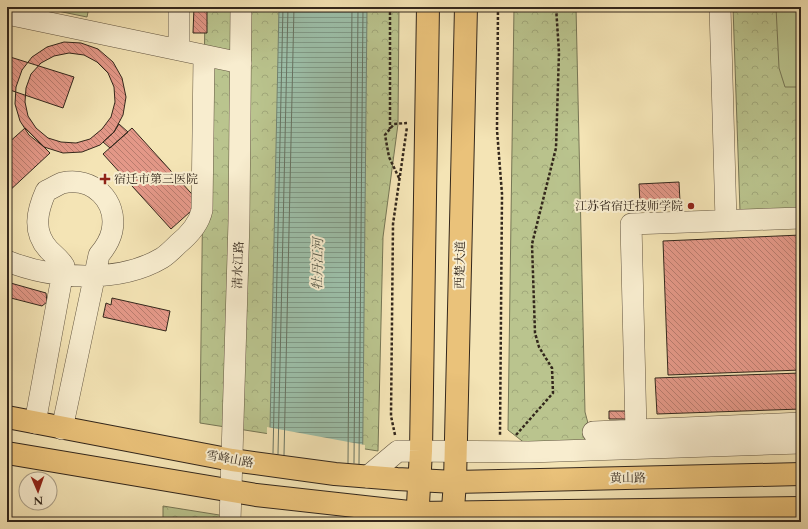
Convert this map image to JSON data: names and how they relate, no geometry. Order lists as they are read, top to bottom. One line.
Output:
{"streets":{"main road":["西楚大道","雪峰山路","黄山路"],"street":["清水江路"]},"crossings":[["清水江路","雪峰山路"],["西楚大道","雪峰山路"],["西楚大道","黄山路"],["雪峰山路","黄山路"]],"water":["牡丹江河"],"places":{"health":["宿迁市第三医院"],"other":["江苏省宿迁技师学院"]},"north":"bottom"}
